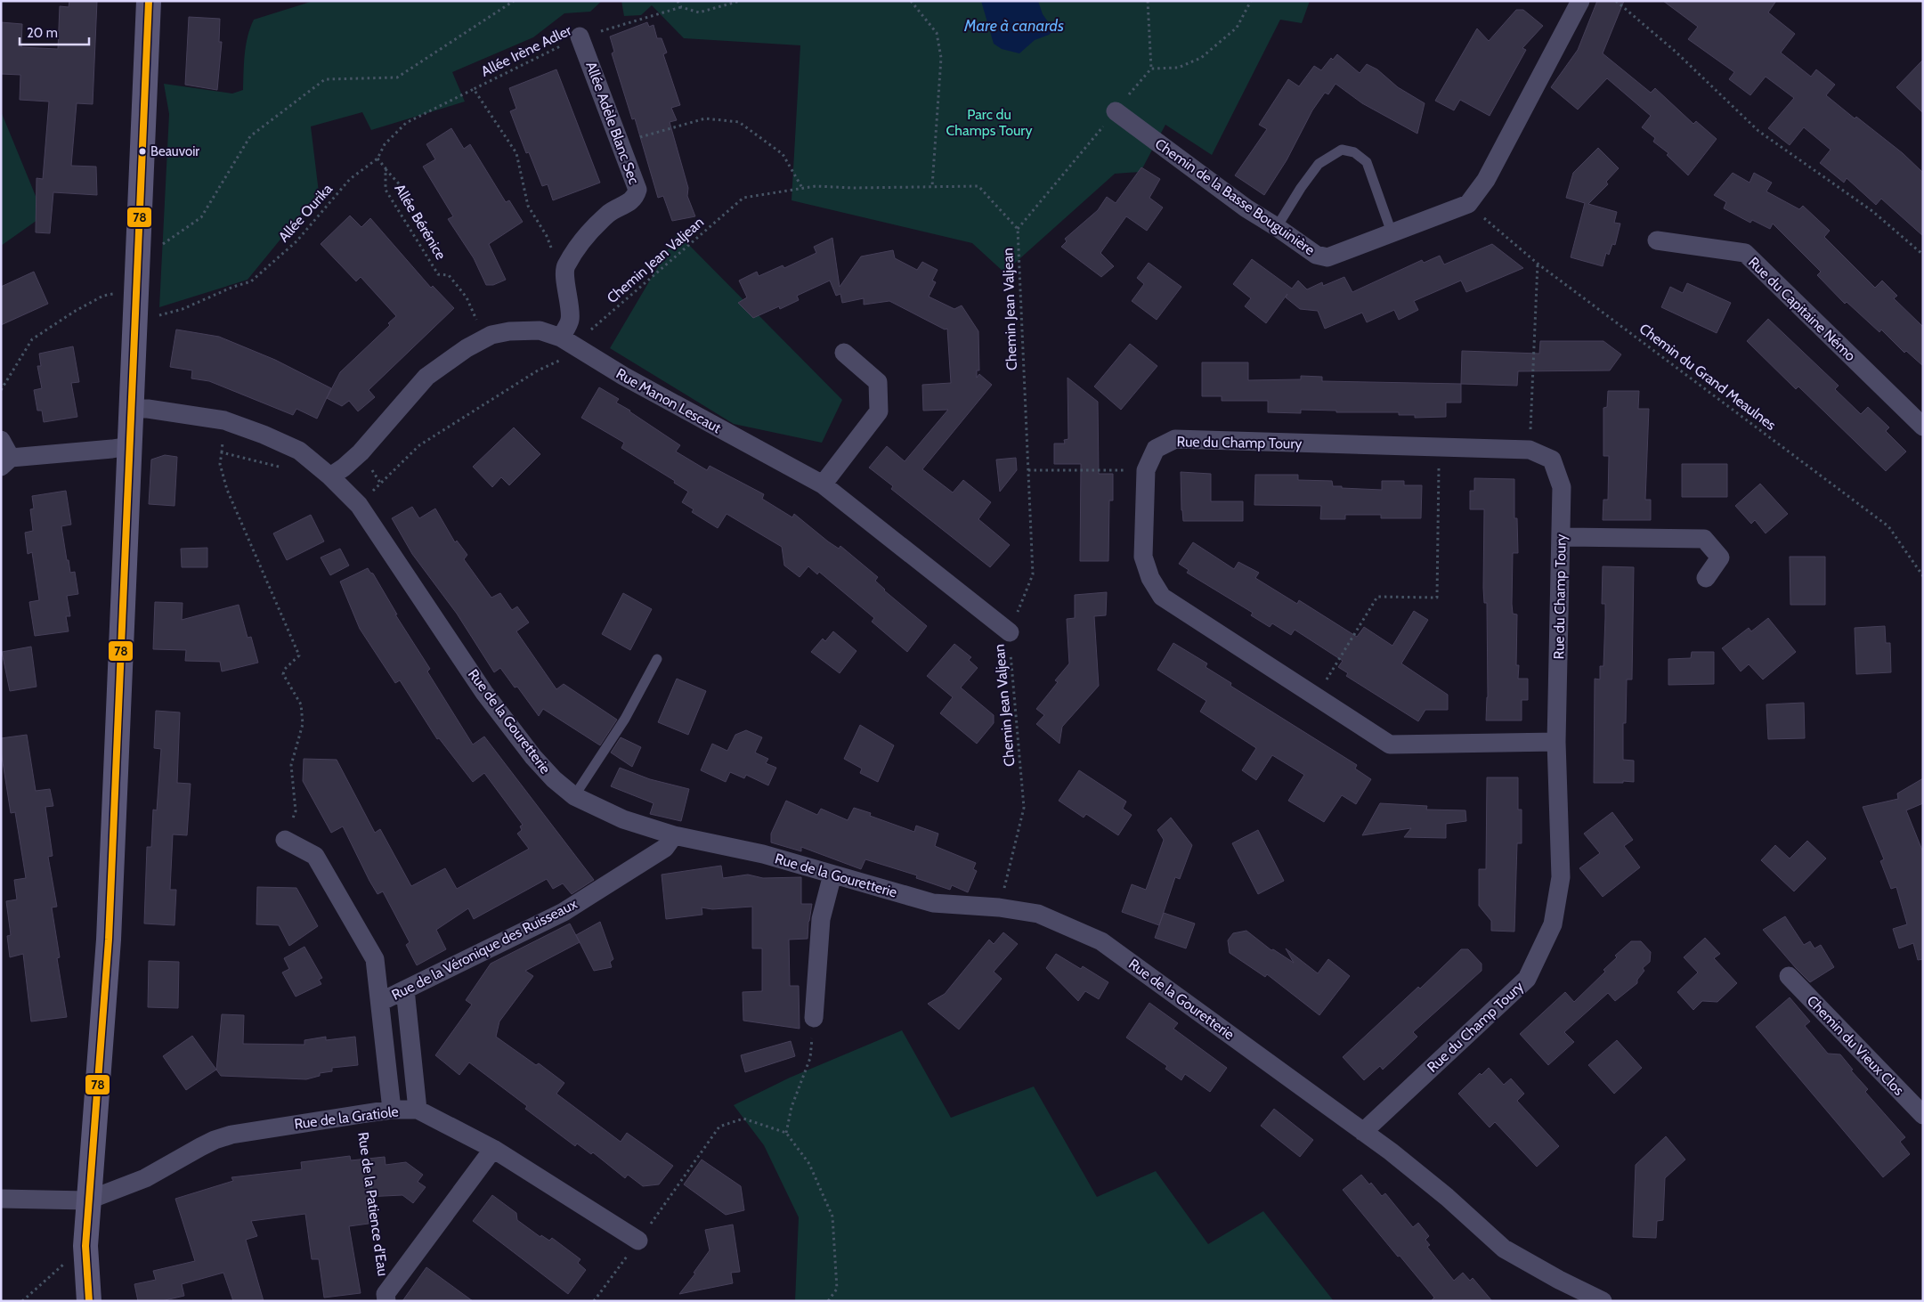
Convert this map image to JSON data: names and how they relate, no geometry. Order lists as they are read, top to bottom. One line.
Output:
{"streets":{"street":["Allée Adèle Blanc Sec","Chemin de la Basse Bouguinière","Rue du Capitaine Némo","Rue Manon Lescaut","Rue du Champ Toury","Rue de la Gouretterie","Rue de la Véronique des Ruisseaux","Chemin du Vieux Clos","Rue de la Gratiole","Rue de la Patience d'Eau"],"path":["Allée Irène Adler","Allée Ourika","Allée Bérénice","Chemin Jean Valjean","Chemin du Grand Meaulnes"]},"crossings":[["Allée Irène Adler","Allée Adèle Blanc Sec"],["Allée Irène Adler","Allée Ourika"],["Chemin de la Basse Bouguinière","Chemin du Grand Meaulnes"],["Allée Ourika","Allée Bérénice"],["Chemin Jean Valjean","Rue Manon Lescaut"],["Chemin Jean Valjean","Rue de la Gouretterie"],["Rue Manon Lescaut","Rue de la Gouretterie"],["Rue du Champ Toury","Rue de la Gouretterie"],["Rue de la Gouretterie","Rue de la Véronique des Ruisseaux"],["Rue de la Gratiole","Rue de la Patience d'Eau"]],"water":["Mare à canards"],"parks":["Parc du Champs Toury"],"places":["Beauvoir"],"lines":["transit line 78"],"scale_bar":"20 m"}
